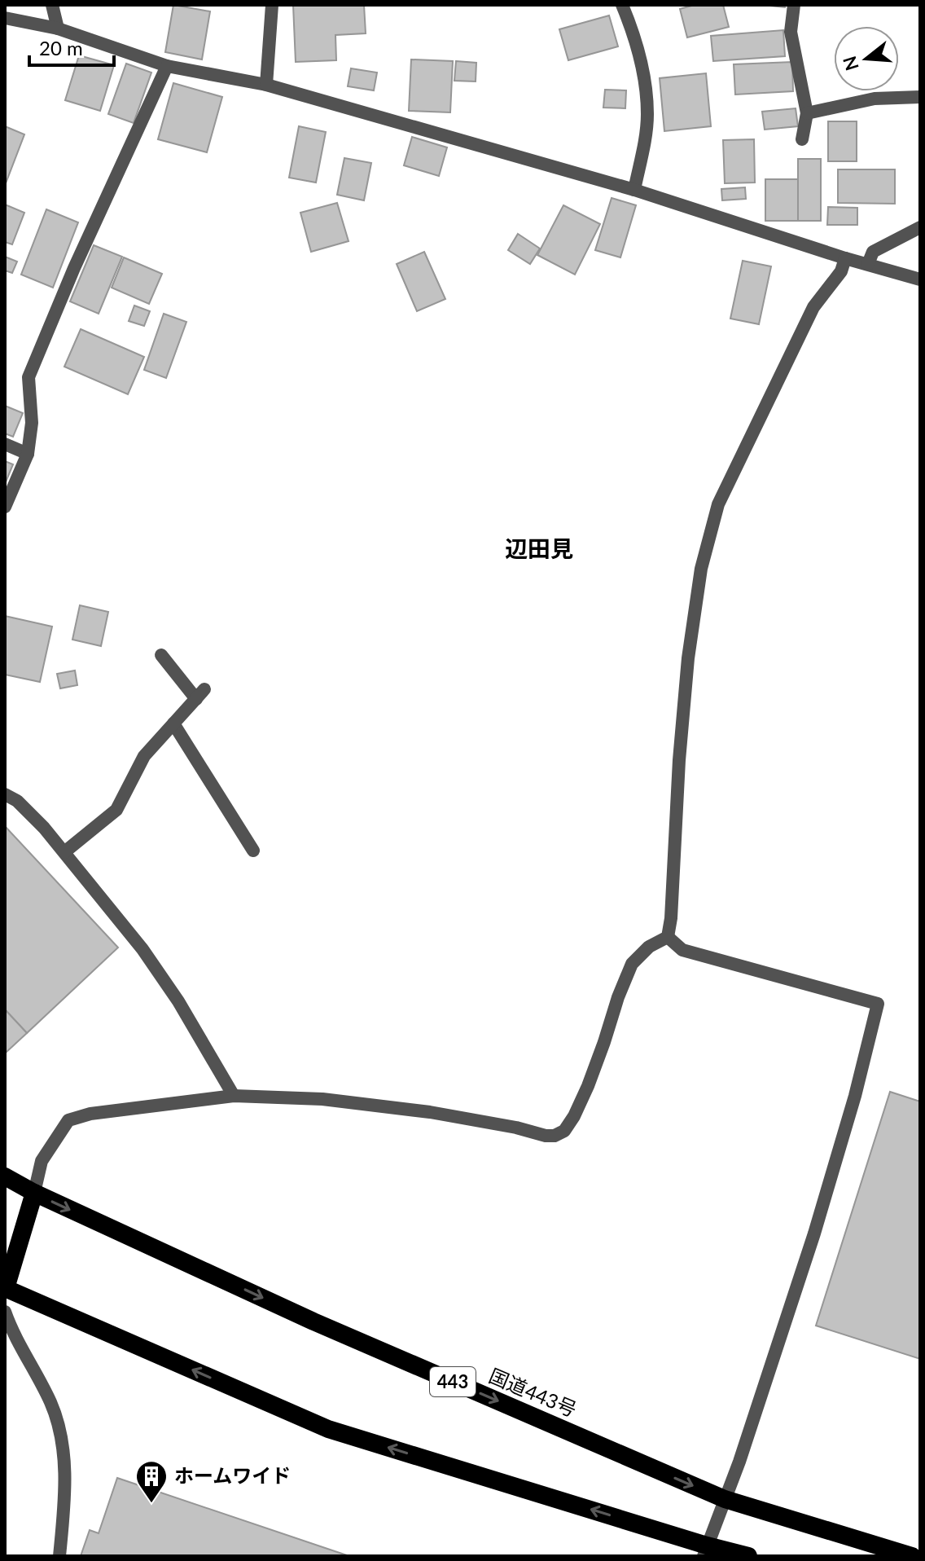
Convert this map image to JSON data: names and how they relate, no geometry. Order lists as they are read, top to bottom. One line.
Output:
{"streets":{"highway":["443","国道443号"]},"districts":["辺田見"],"places":{"building":["ホームワイド"]},"scale_bar":"20 m","north":"left"}
